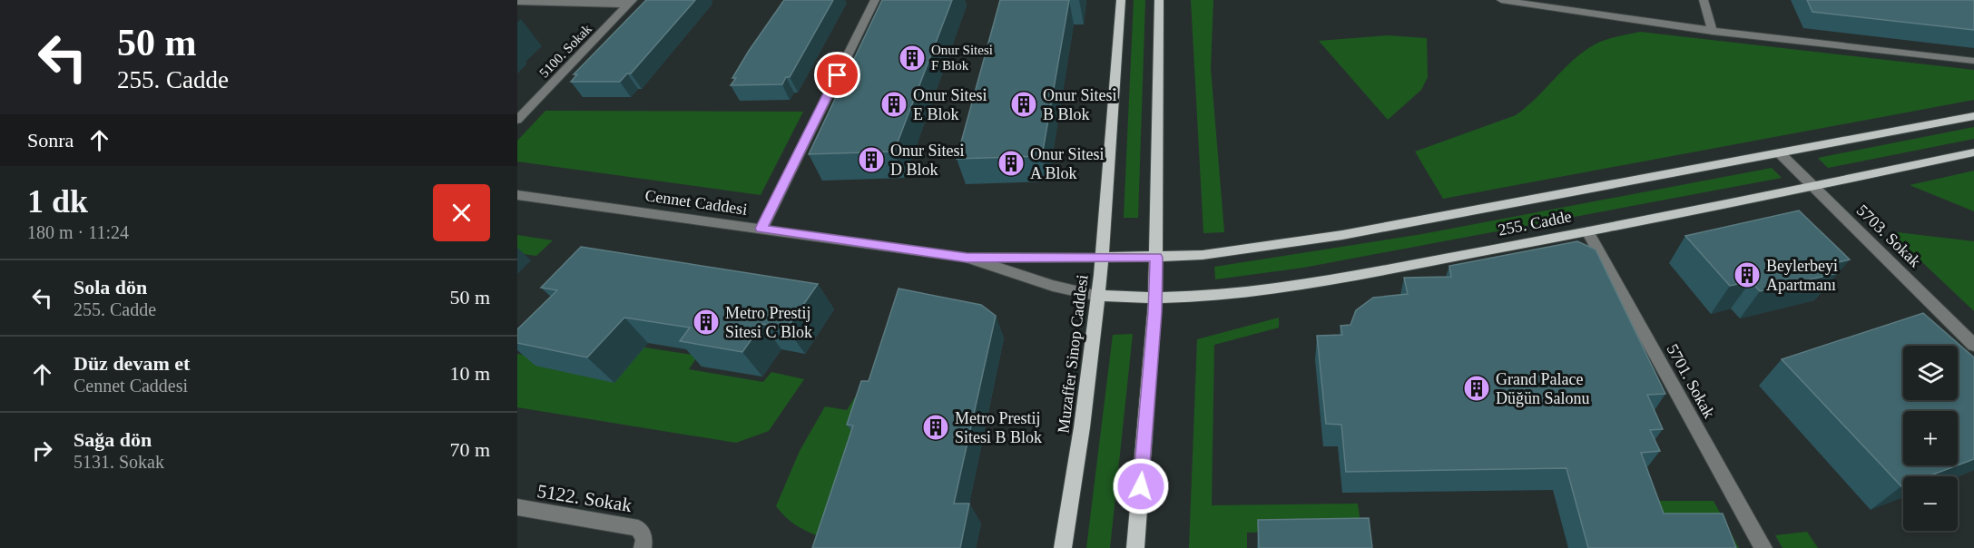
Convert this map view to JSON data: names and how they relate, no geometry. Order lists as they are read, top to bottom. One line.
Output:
{"streets":{"main road":["255. Cadde","Muzaffer Sinop Caddesi"],"street":["5100. Sokak","Cennet Caddesi","5703. Sokak","5701. Sokak","5122. Sokak"]},"crossings":[["Cennet Caddesi","255. Cadde"],["Cennet Caddesi","Muzaffer Sinop Caddesi"],["255. Cadde","5703. Sokak"],["255. Cadde","Muzaffer Sinop Caddesi"],["255. Cadde","5701. Sokak"]],"places":{"building":["Onur Sitesi F Blok","Onur Sitesi E Blok","Onur Sitesi B Blok","Onur Sitesi D Blok","Onur Sitesi A Blok","Beylerbeyi Apartmanı","Metro Prestij Sitesi C Blok","Grand Palace Düğün Salonu","Metro Prestij Sitesi B Blok"]},"page":{"turn":["50 m","255. Cadde"],"then":"Sonra","heading":["1 dk","180 m · 11:24"],"list":[{"name":"Sola dön","note":"255. Cadde","value":"50 m"},{"name":"Düz devam et","note":"Cennet Caddesi","value":"10 m"},{"name":"Sağa dön","note":"5131. Sokak","value":"70 m"}],"map_buttons":["+","−"]}}
